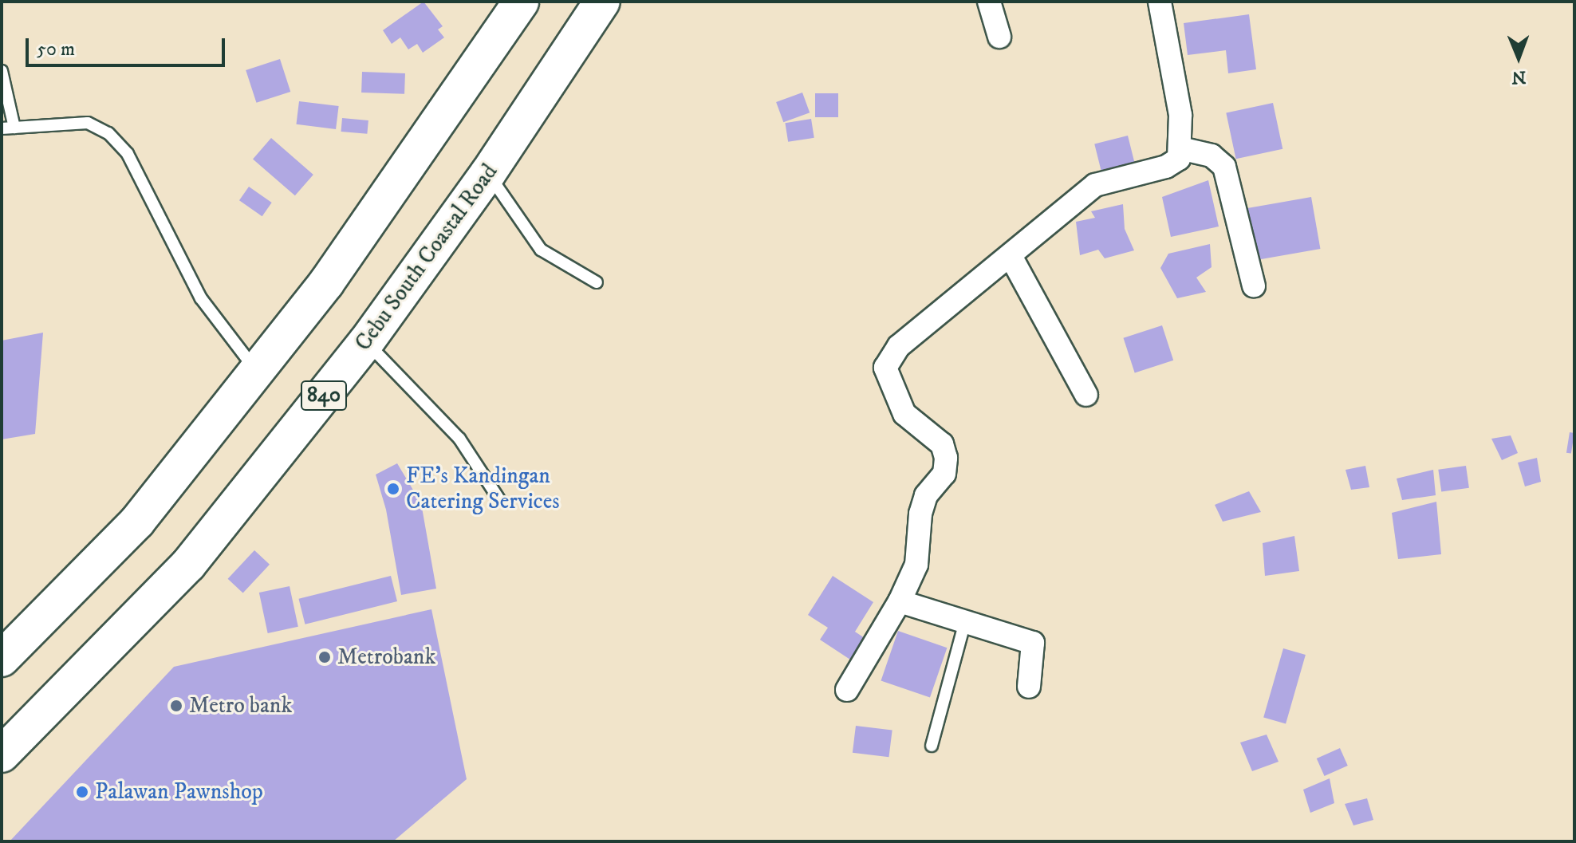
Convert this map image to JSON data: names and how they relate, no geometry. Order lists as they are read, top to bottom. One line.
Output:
{"streets":{"highway":["Cebu South Coastal Road","840"]},"places":["FE's Kandingan Catering Services","Metrobank","Metro bank","Palawan Pawnshop"],"scale_bar":"50 m","north":"bottom"}
